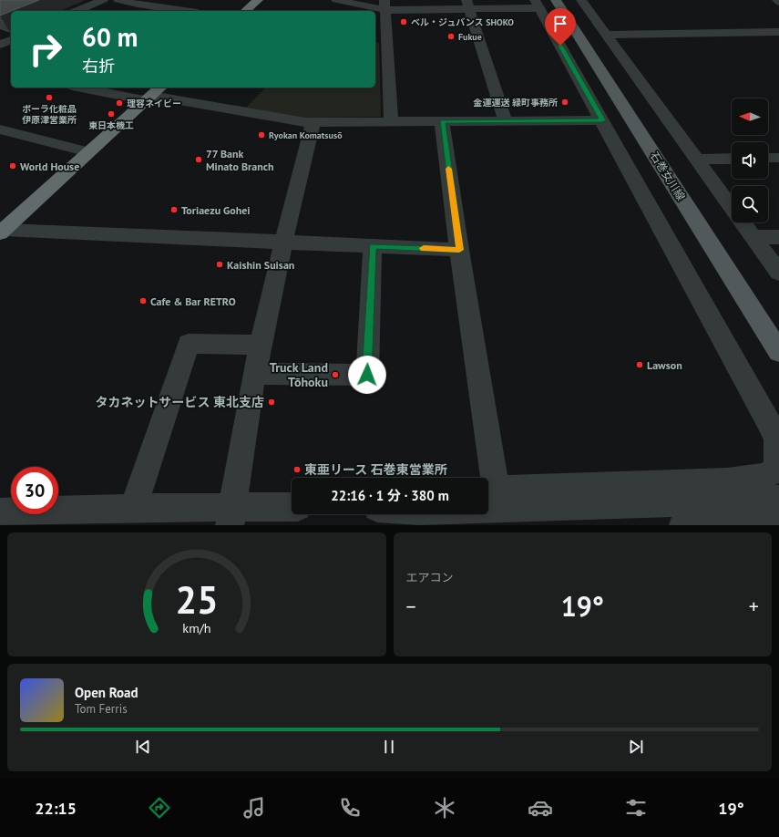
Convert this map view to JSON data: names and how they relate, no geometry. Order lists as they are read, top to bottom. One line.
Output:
{"streets":{"main road":["石巻女川線"]},"places":["ベル・ジュバンス SHOKO","Fukue","ポーラ化粧品 伊原津営業所","金運運送 緑町事務所","理容ネイビー","東日本機工","Ryokan Komatsusō","77 Bank Minato Branch","World House","Toriaezu Gohei","Kaishin Suisan","Cafe & Bar RETRO","Lawson","Truck Land Tōhoku","タカネットサービス 東北支店","東亜リース 石巻東営業所"],"north":"left","page":{"turn":["60 m","右折"],"limit":"30","trip":"22:16 · 1 分 · 380 m","tile":"エアコン","heat":["−","19°","+"],"song":["Open Road","Tom Ferris"],"tabs":["22:15","19°"],"gauge":["25","km/h"]}}
